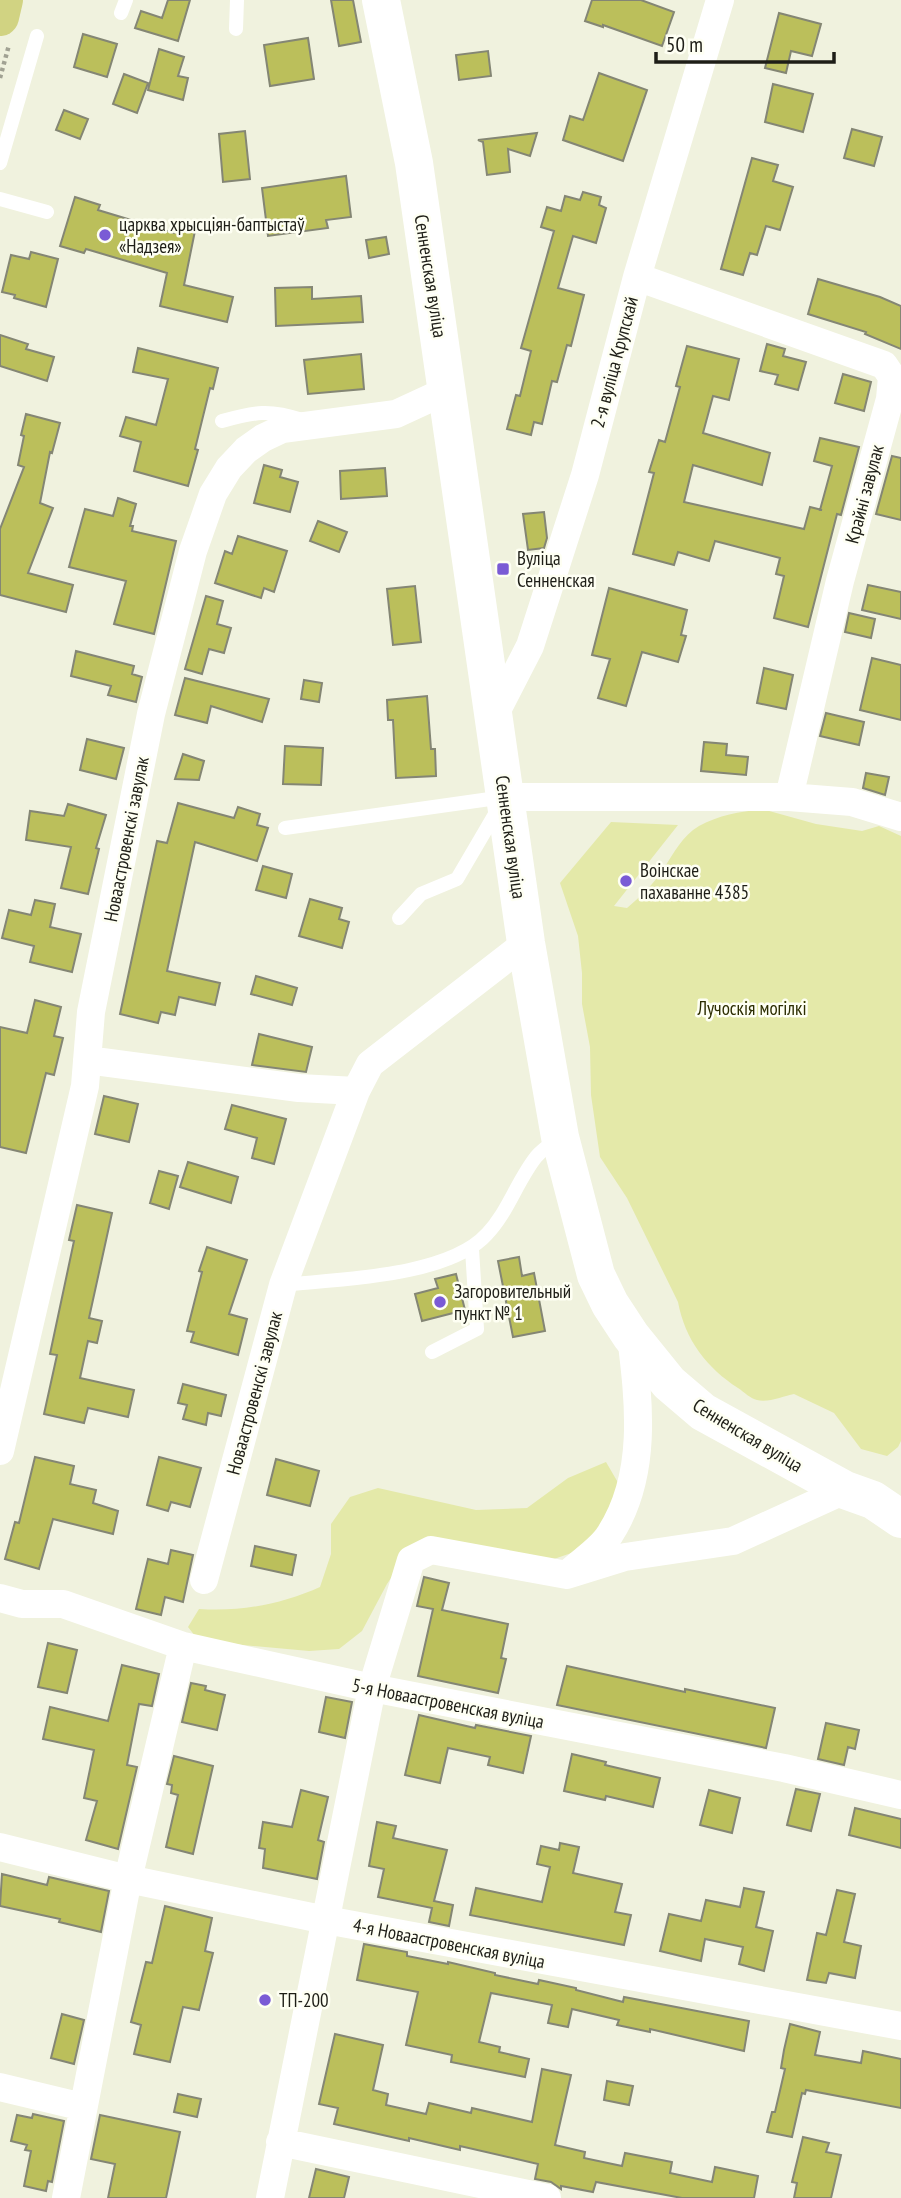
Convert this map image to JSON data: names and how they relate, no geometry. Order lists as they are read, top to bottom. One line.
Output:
{"streets":{"street":["Сенненская вуліца","2-я вуліца Крупскай","Крайні завулак","Новаастровенскі завулак","5-я Новаастровенская вуліца","4-я Новаастровенская вуліца"]},"crossings":[["Сенненская вуліца","2-я вуліца Крупскай"],["Сенненская вуліца","Новаастровенскі завулак"],["2-я вуліца Крупскай","Крайні завулак"]],"parks":["Лучоскія могілкі"],"places":{"other":["царква хрысціян-баптыстаў «Надзея»","Воінскае пахаванне 4385","Загоровительный пункт № 1","ТП-200"],"transit":["Вуліца Сенненская"]},"scale_bar":"50 m"}
